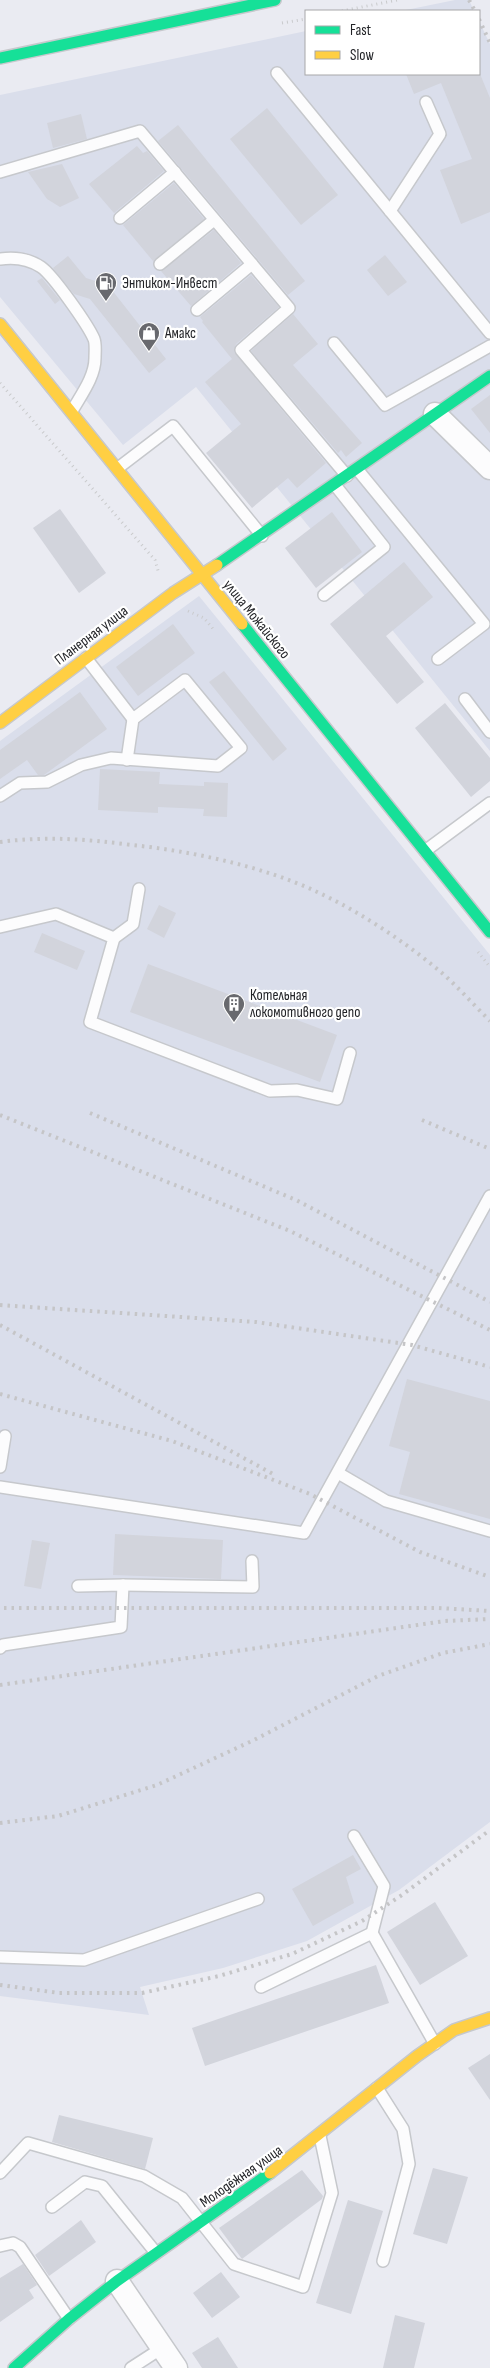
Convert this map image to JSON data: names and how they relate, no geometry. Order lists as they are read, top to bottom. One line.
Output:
{"streets":{"street":["улица Можайского","Планерная улица","Молодёжная улица"]},"crossings":[["улица Можайского","Планерная улица"]],"places":{"fuel station":["Энтиком-Инвест"],"shop":["Амакс"],"building":["Котельная локомотивного депо"]},"legend":["Fast","Slow"]}
